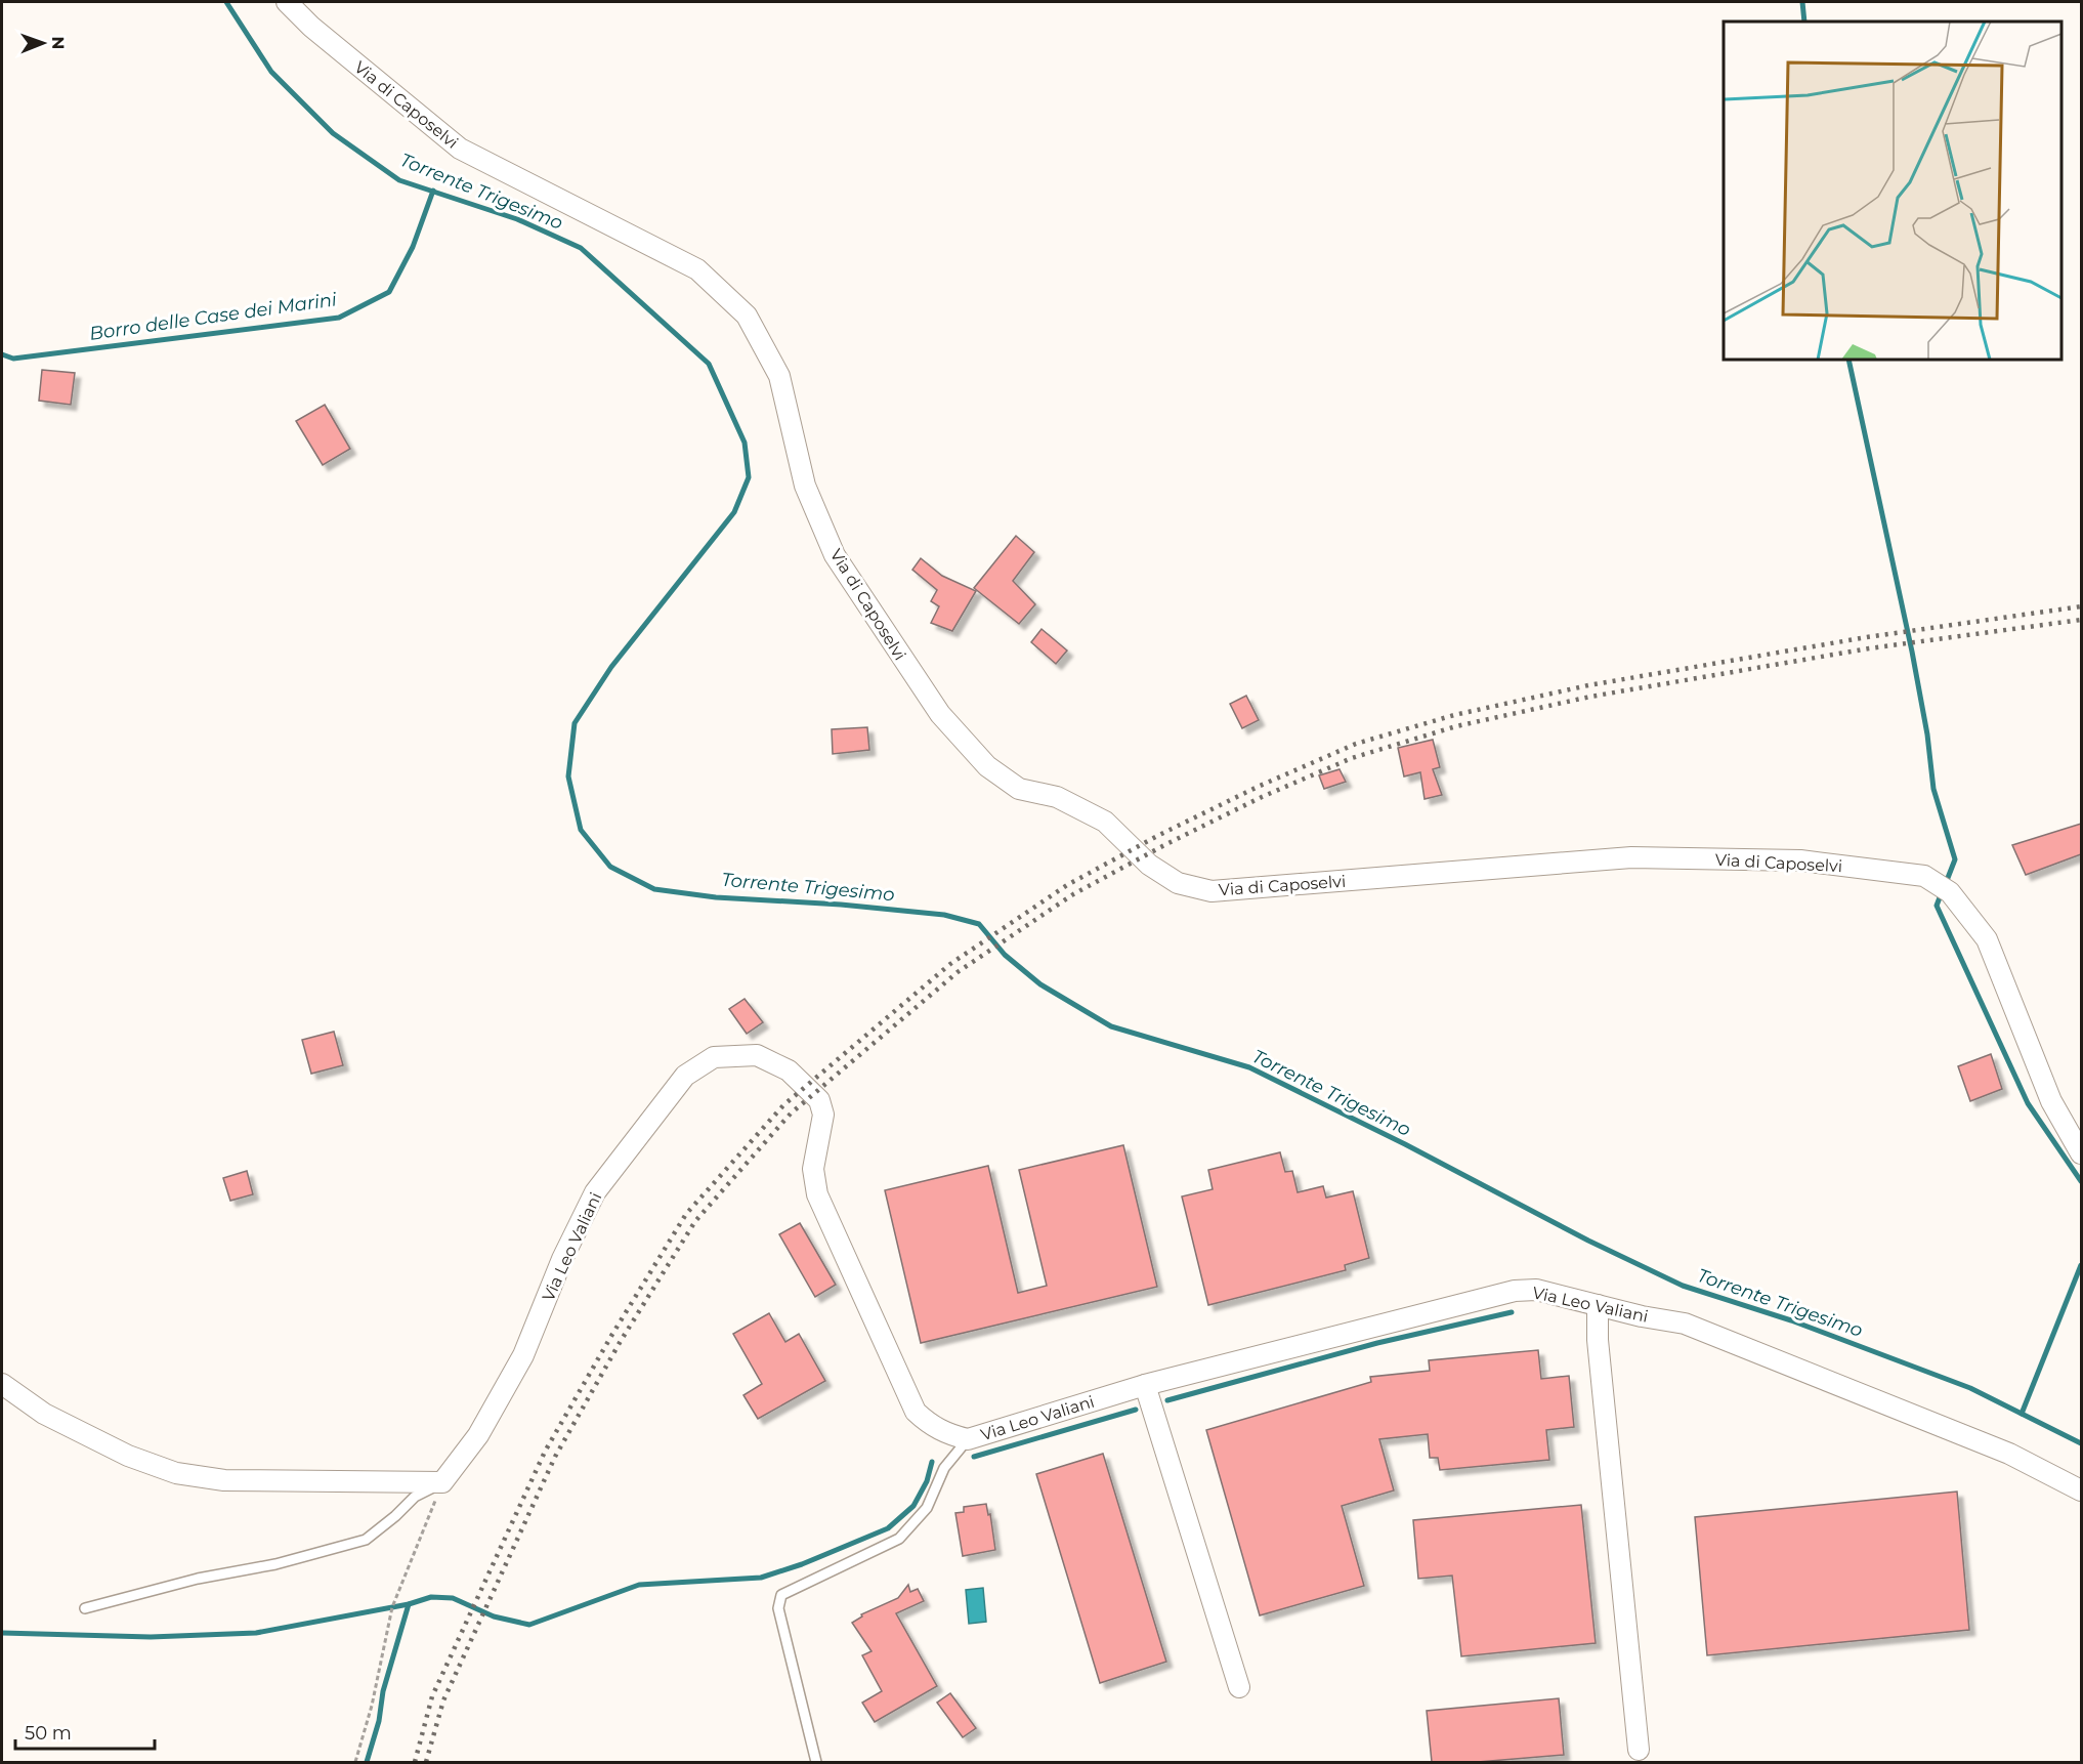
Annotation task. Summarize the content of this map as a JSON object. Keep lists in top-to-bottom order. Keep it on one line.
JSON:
{"streets":{"street":["Via di Caposelvi","Via Leo Valiani"]},"water":["Torrente Trigesimo","Borro delle Case dei Marini"],"scale_bar":"50 m","north":"right"}
